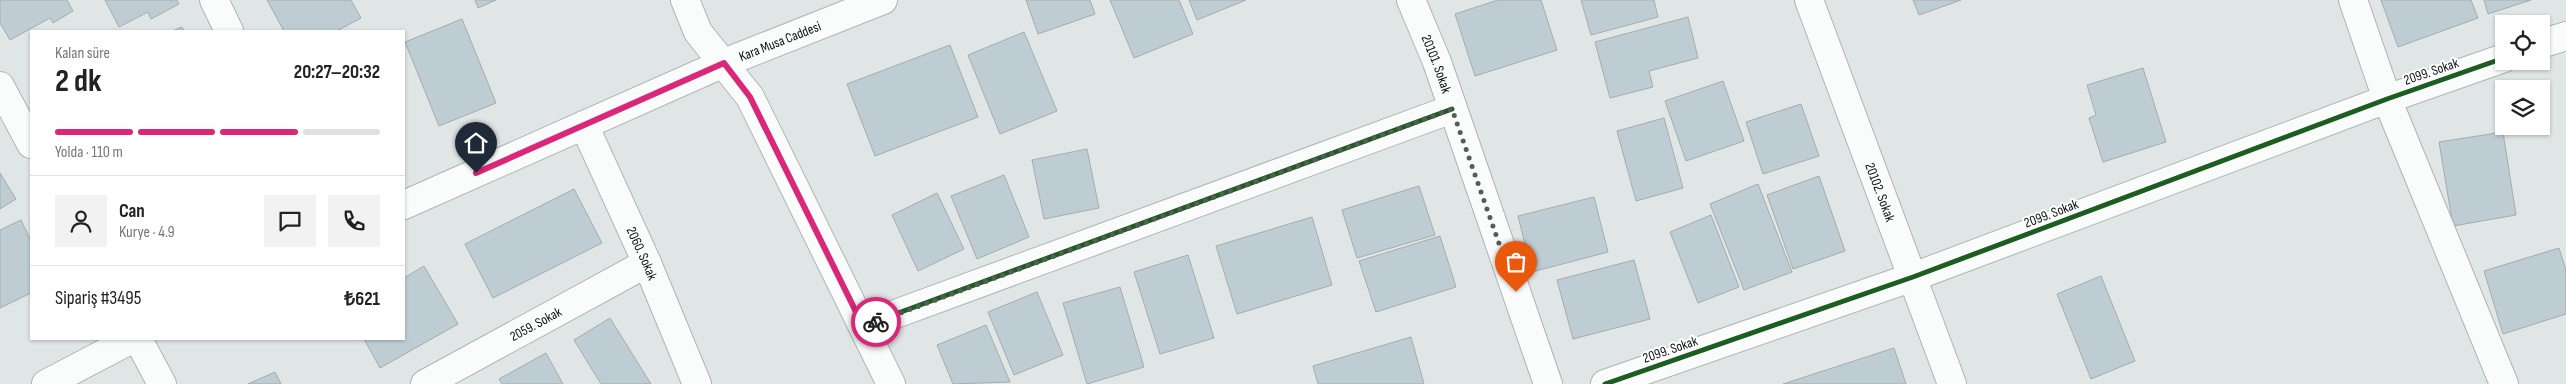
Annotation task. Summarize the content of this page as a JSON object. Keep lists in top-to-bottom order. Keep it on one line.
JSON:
{"streets":{"street":["Kara Musa Caddesi","20101. Sokak","2099. Sokak","20102. Sokak","2060. Sokak","2059. Sokak"]},"crossings":[["Kara Musa Caddesi","2060. Sokak"],["2099. Sokak","20102. Sokak"],["2060. Sokak","2059. Sokak"]],"page":{"heading":["2 dk","Kalan süre","20:27–20:32"],"panel":["Can","Kurye · 4.9","Sipariş #3495","₺621"],"bar":"Yolda · 110 m"}}
